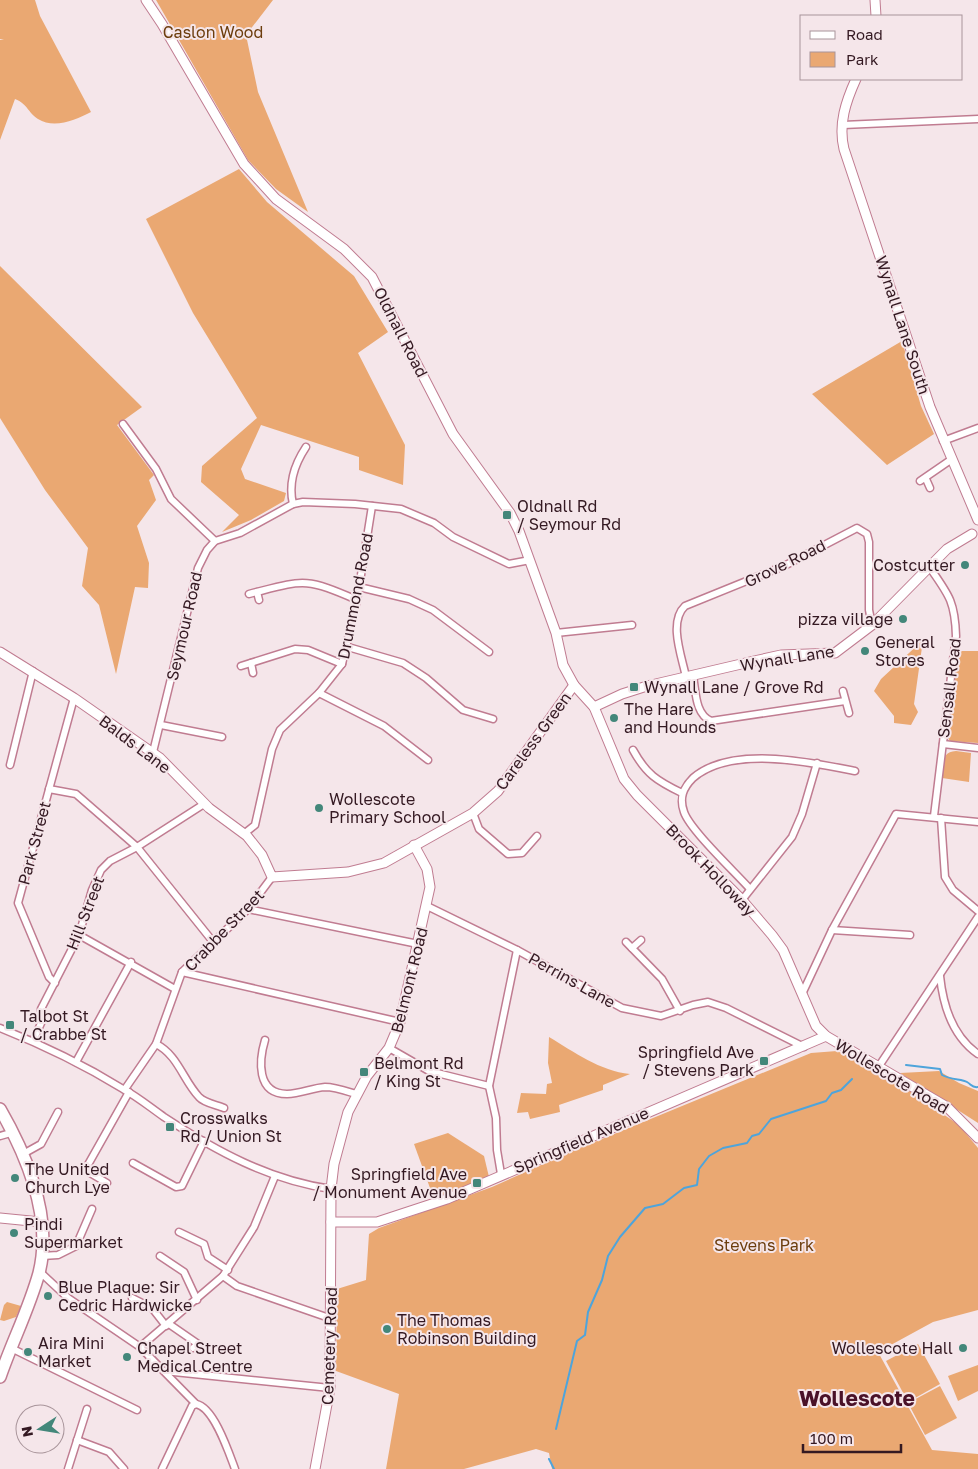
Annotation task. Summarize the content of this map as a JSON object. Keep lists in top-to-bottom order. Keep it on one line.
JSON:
{"streets":{"street":["Wynall Lane South","Oldnall Road","Grove Road","Drummond Road","Seymour Road","Wynall Lane","Sensall Road","Careless Green","Balds Lane","Park Street","Brook Holloway","Hill Street","Crabbe Street","Belmont Road","Perrins Lane","Wollescote Road","Springfield Avenue","Cemetery Road"]},"crossings":[["Oldnall Road","Wynall Lane"],["Oldnall Road","Careless Green"],["Oldnall Road","Brook Holloway"],["Grove Road","Wynall Lane"],["Drummond Road","Balds Lane"],["Seymour Road","Balds Lane"],["Wynall Lane","Sensall Road"],["Wynall Lane","Brook Holloway"],["Careless Green","Balds Lane"],["Careless Green","Crabbe Street"],["Careless Green","Belmont Road"],["Balds Lane","Park Street"],["Balds Lane","Hill Street"],["Balds Lane","Crabbe Street"],["Park Street","Hill Street"],["Brook Holloway","Wollescote Road"],["Brook Holloway","Springfield Avenue"],["Belmont Road","Perrins Lane"],["Belmont Road","Springfield Avenue"],["Belmont Road","Cemetery Road"],["Perrins Lane","Springfield Avenue"],["Wollescote Road","Springfield Avenue"],["Springfield Avenue","Cemetery Road"]],"districts":["Wollescote"],"parks":["Caslon Wood","Stevens Park"],"places":{"transit":["Oldnall Rd / Seymour Rd","Wynall Lane / Grove Rd","Talbot St / Crabbe St","Springfield Ave / Stevens Park","Belmont Rd / King St","Crosswalks Rd / Union St","Springfield Ave / Monument Avenue"],"other":["Costcutter","pizza village","General Stores","The Hare and Hounds","Wollescote Primary School","The United Church Lye","Pindi Supermarket","Blue Plaque: Sir Cedric Hardwicke","The Thomas Robinson Building","Wollescote Hall","Aira Mini Market","Chapel Street Medical Centre"]},"legend":["Road","Park"],"scale_bar":"100 m","north":"left"}
